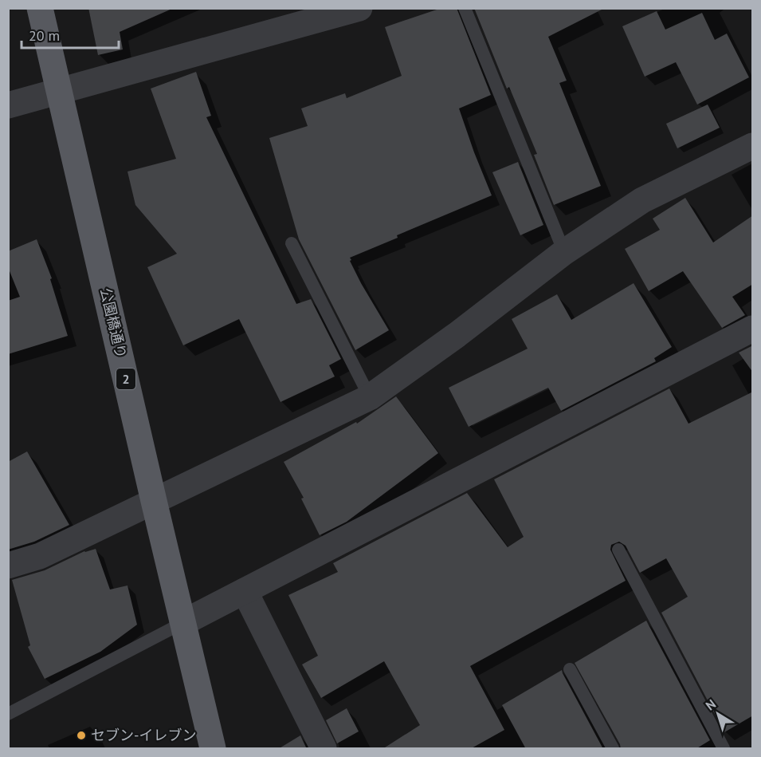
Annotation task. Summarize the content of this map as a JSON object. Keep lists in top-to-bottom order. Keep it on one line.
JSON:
{"streets":{"main road":["公園橋通り","2"]},"places":["セブン-イレブン"],"scale_bar":"20 m","north":"top left"}
